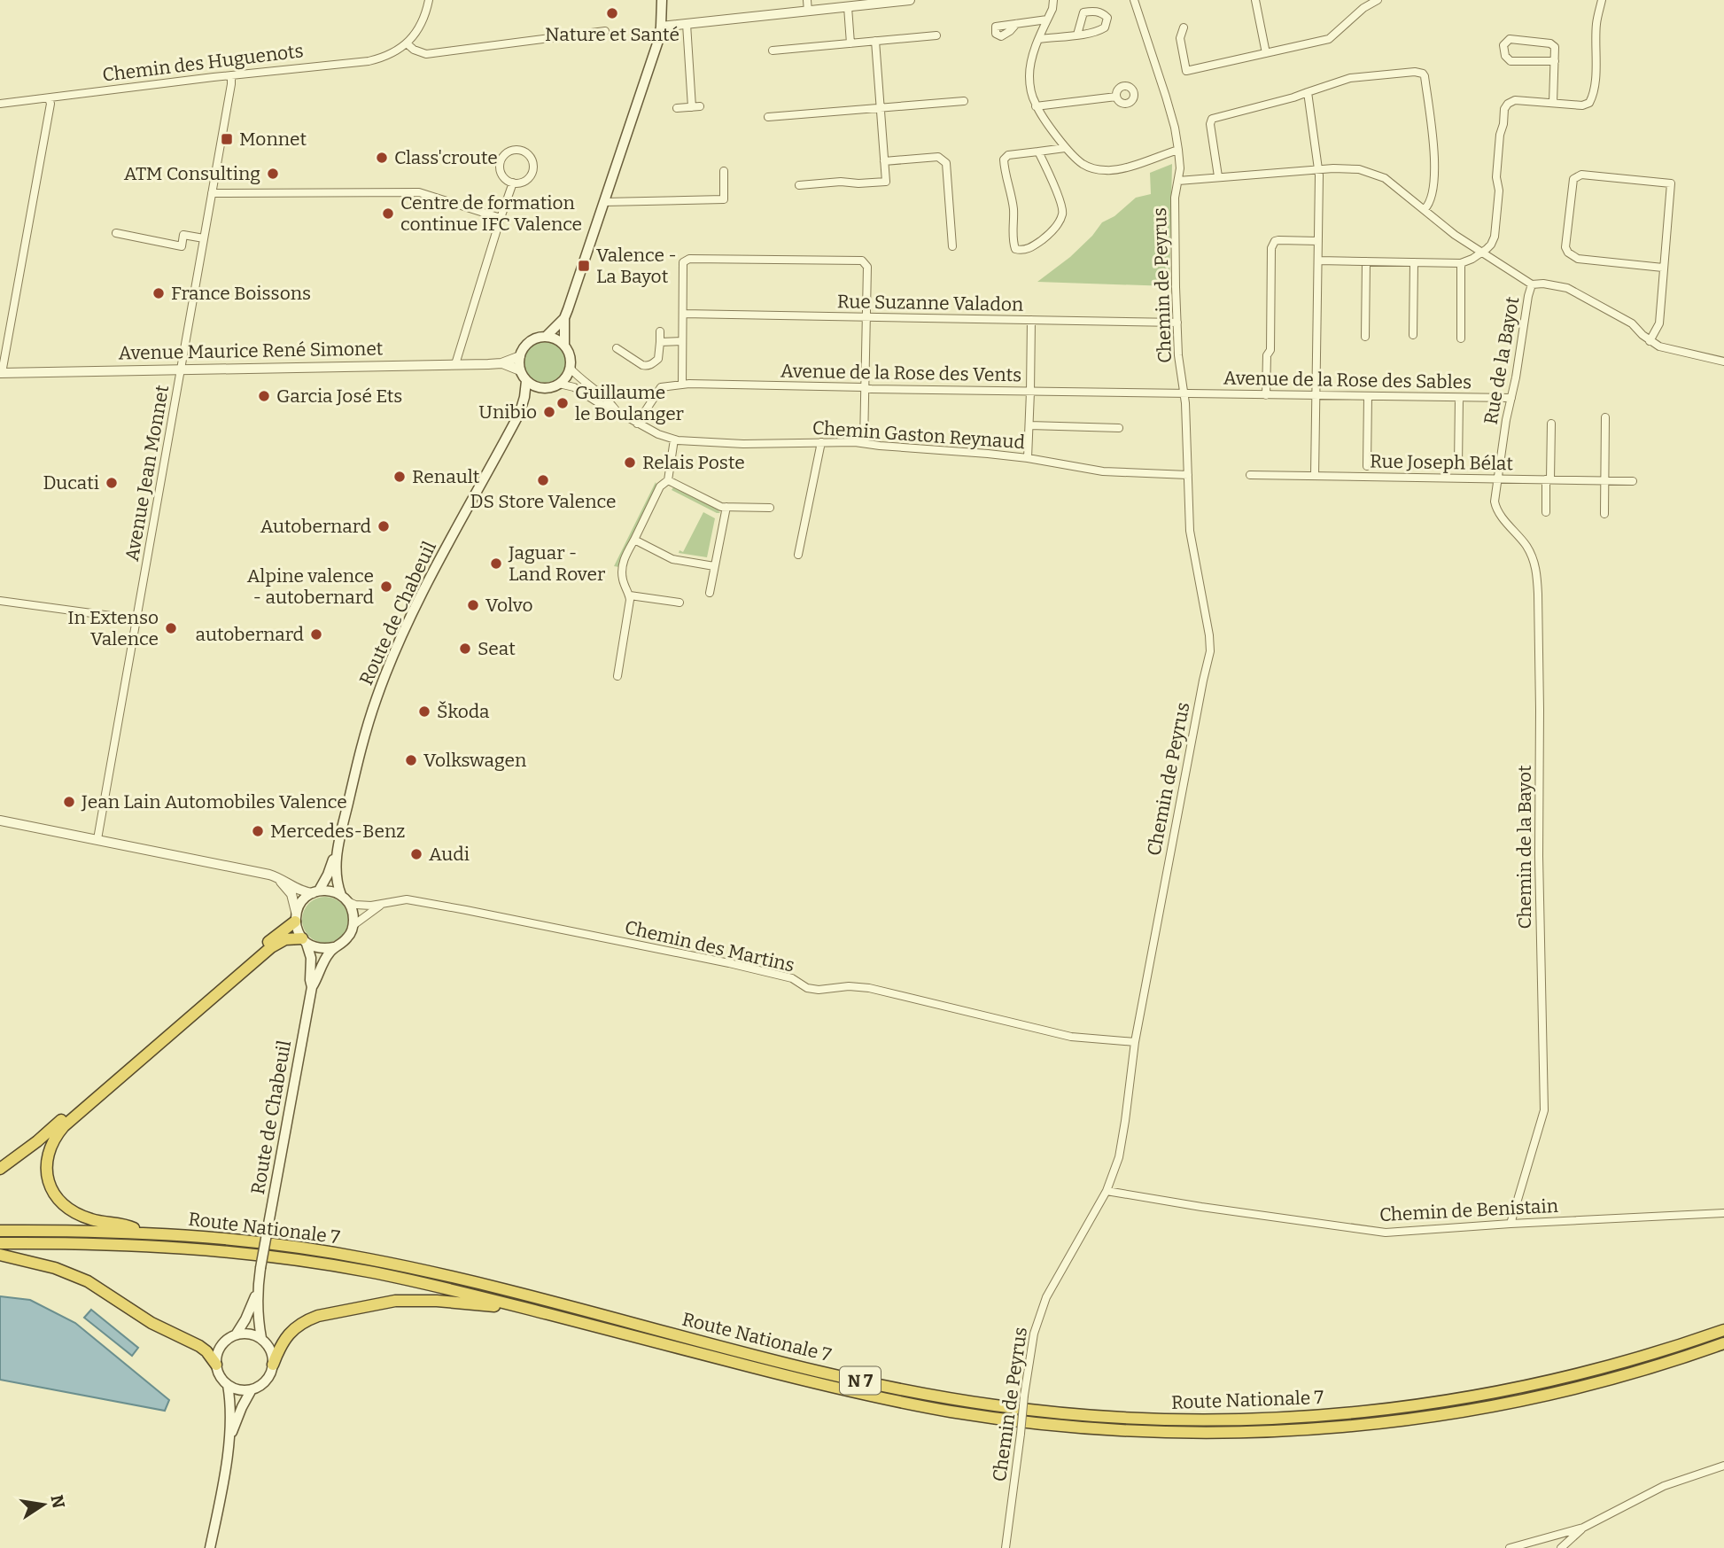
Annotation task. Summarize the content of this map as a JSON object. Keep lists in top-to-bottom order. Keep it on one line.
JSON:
{"streets":{"highway":["Route Nationale 7","N 7"],"main road":["Route de Chabeuil"],"street":["Chemin des Huguenots","Chemin de Peyrus","Rue Suzanne Valadon","Avenue Maurice René Simonet","Rue de la Bayot","Avenue de la Rose des Vents","Avenue de la Rose des Sables","Chemin Gaston Reynaud","Rue Joseph Bélat","Avenue Jean Monnet","Chemin de la Bayot","Chemin des Martins","Chemin de Benistain"]},"crossings":[["Chemin des Huguenots","Avenue Jean Monnet"],["Chemin de Peyrus","Rue Suzanne Valadon"],["Chemin de Peyrus","Avenue de la Rose des Vents"],["Chemin de Peyrus","Avenue de la Rose des Sables"],["Chemin de Peyrus","Chemin Gaston Reynaud"],["Chemin de Peyrus","Chemin des Martins"],["Chemin de Peyrus","Chemin de Benistain"],["Avenue Maurice René Simonet","Chemin Gaston Reynaud"],["Avenue Maurice René Simonet","Avenue Jean Monnet"],["Avenue Maurice René Simonet","Route de Chabeuil"],["Rue de la Bayot","Avenue de la Rose des Sables"],["Rue de la Bayot","Rue Joseph Bélat"],["Rue de la Bayot","Chemin de la Bayot"],["Avenue de la Rose des Vents","Avenue de la Rose des Sables"],["Avenue de la Rose des Vents","Chemin Gaston Reynaud"],["Chemin Gaston Reynaud","Route de Chabeuil"],["Rue Joseph Bélat","Chemin de la Bayot"],["Chemin de la Bayot","Chemin de Benistain"]],"places":{"other":["Nature et Santé","Class'croute","ATM Consulting","Centre de formation continue IFC Valence","France Boissons","Garcia José Ets","Guillaume le Boulanger","Unibio","Relais Poste","Renault","DS Store Valence","Ducati","Autobernard","Jaguar - Land Rover","Alpine valence - autobernard","Volvo","In Extenso Valence","autobernard","Seat","Škoda","Volkswagen","Jean Lain Automobiles Valence","Mercedes-Benz","Audi"],"transit":["Monnet","Valence - La Bayot"]},"north":"right"}
